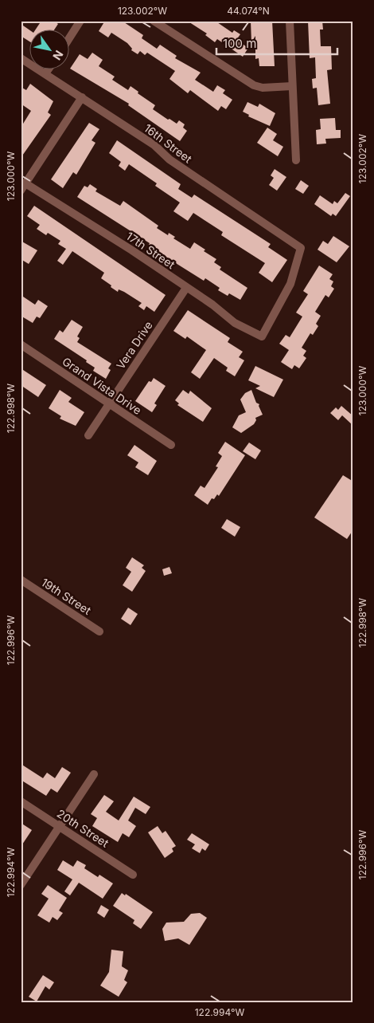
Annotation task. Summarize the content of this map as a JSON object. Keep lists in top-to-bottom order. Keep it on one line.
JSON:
{"streets":{"street":["16th Street","17th Street","Vera Drive","Grand Vista Drive","19th Street","20th Street"]},"crossings":[["16th Street","17th Street"],["17th Street","Vera Drive"],["Vera Drive","Grand Vista Drive"]],"scale_bar":"100 m","north":"bottom right","coordinates":["123.002°W","44.074°N","123.000°W","122.998°W","122.996°W","122.994°W"]}
